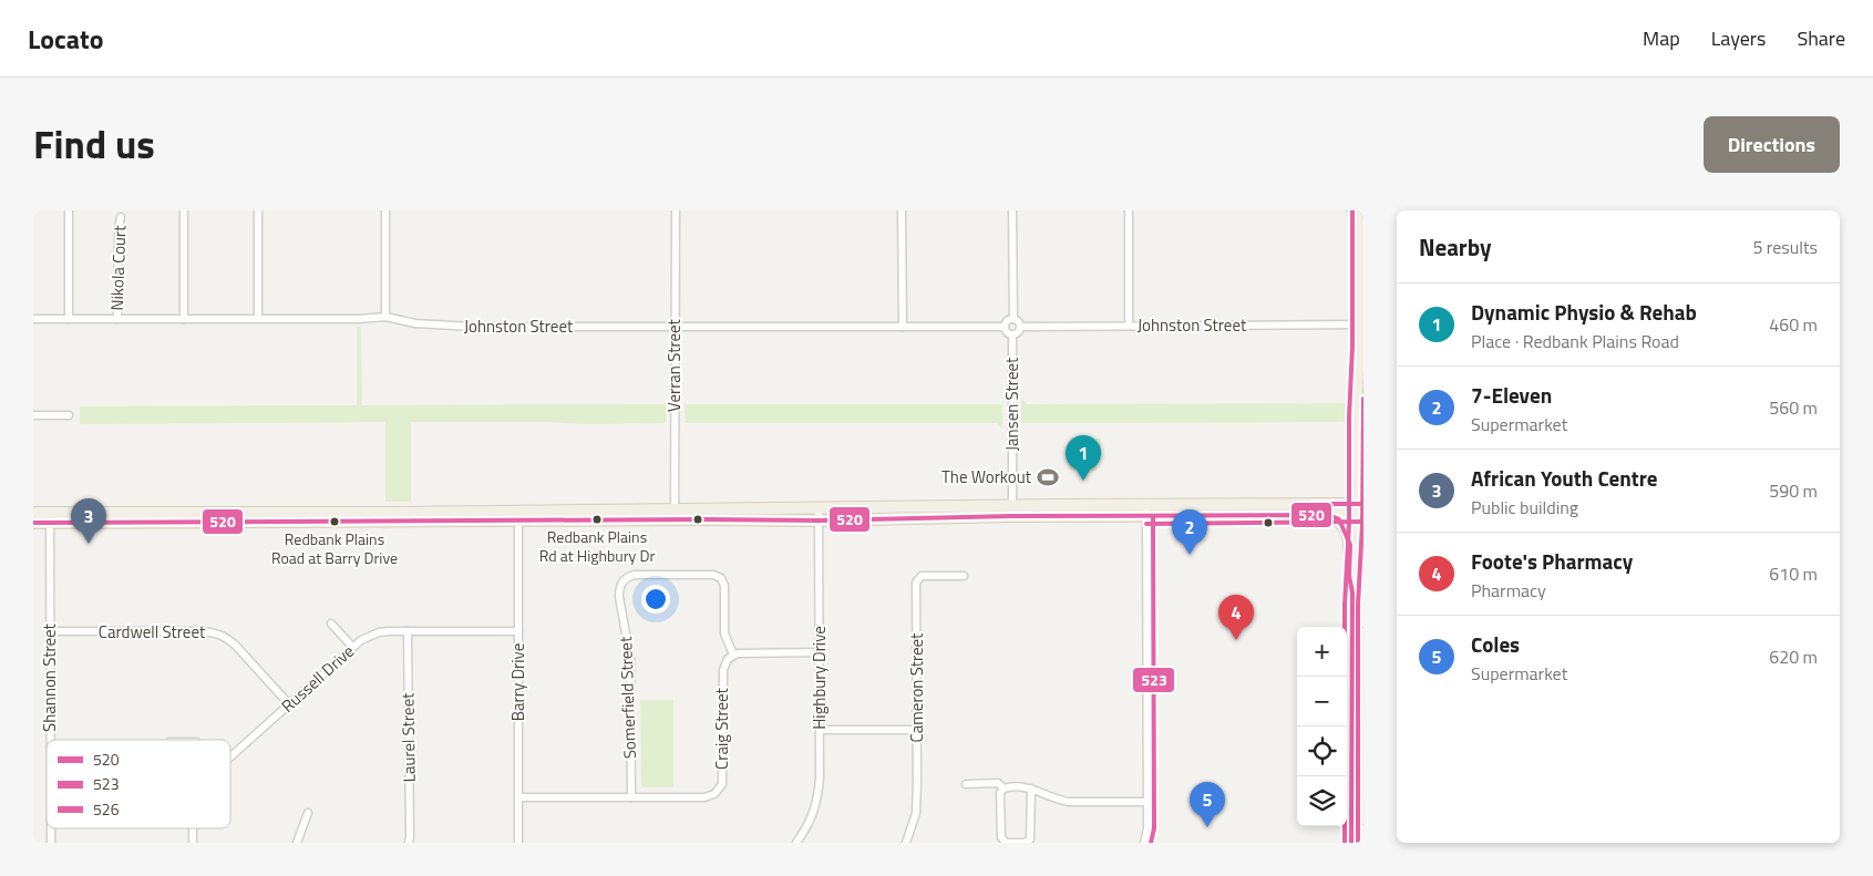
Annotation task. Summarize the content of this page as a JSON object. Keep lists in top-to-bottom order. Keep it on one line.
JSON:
{"streets":{"street":["Nikola Court","Johnston Street","Verran Street","Jansen Street","Cardwell Street","Shannon Street","Highbury Drive","Russell Drive","Barry Drive","Cameron Street","Somerfield Street","Craig Street","Laurel Street"]},"crossings":[["Nikola Court","Johnston Street"],["Johnston Street","Verran Street"],["Johnston Street","Jansen Street"],["Cardwell Street","Shannon Street"],["Cardwell Street","Russell Drive"],["Russell Drive","Barry Drive"],["Russell Drive","Laurel Street"],["Barry Drive","Craig Street"],["Somerfield Street","Craig Street"]],"places":{"sports":["The Workout"],"other":["Redbank Plains Rd at Highbury Dr","Redbank Plains Road at Barry Drive"]},"lines":["transit line 526","transit line 523","transit line 520"],"legend":["520","523","526"],"page":{"header":"Locato","nav":["Map","Layers","Share"],"title":"Find us","buttons":"Directions","heading":["Nearby","5 results"],"list":[{"mark":"1","name":"Dynamic Physio & Rehab","note":"Place · Redbank Plains Road","value":"460 m"},{"mark":"2","name":"7-Eleven","note":"Supermarket","value":"560 m"},{"mark":"3","name":"African Youth Centre","note":"Public building","value":"590 m"},{"mark":"4","name":"Foote's Pharmacy","note":"Pharmacy","value":"610 m"},{"mark":"5","name":"Coles","note":"Supermarket","value":"620 m"}],"pins":["1","3","2","4","5"],"map_buttons":["+","−"]}}
